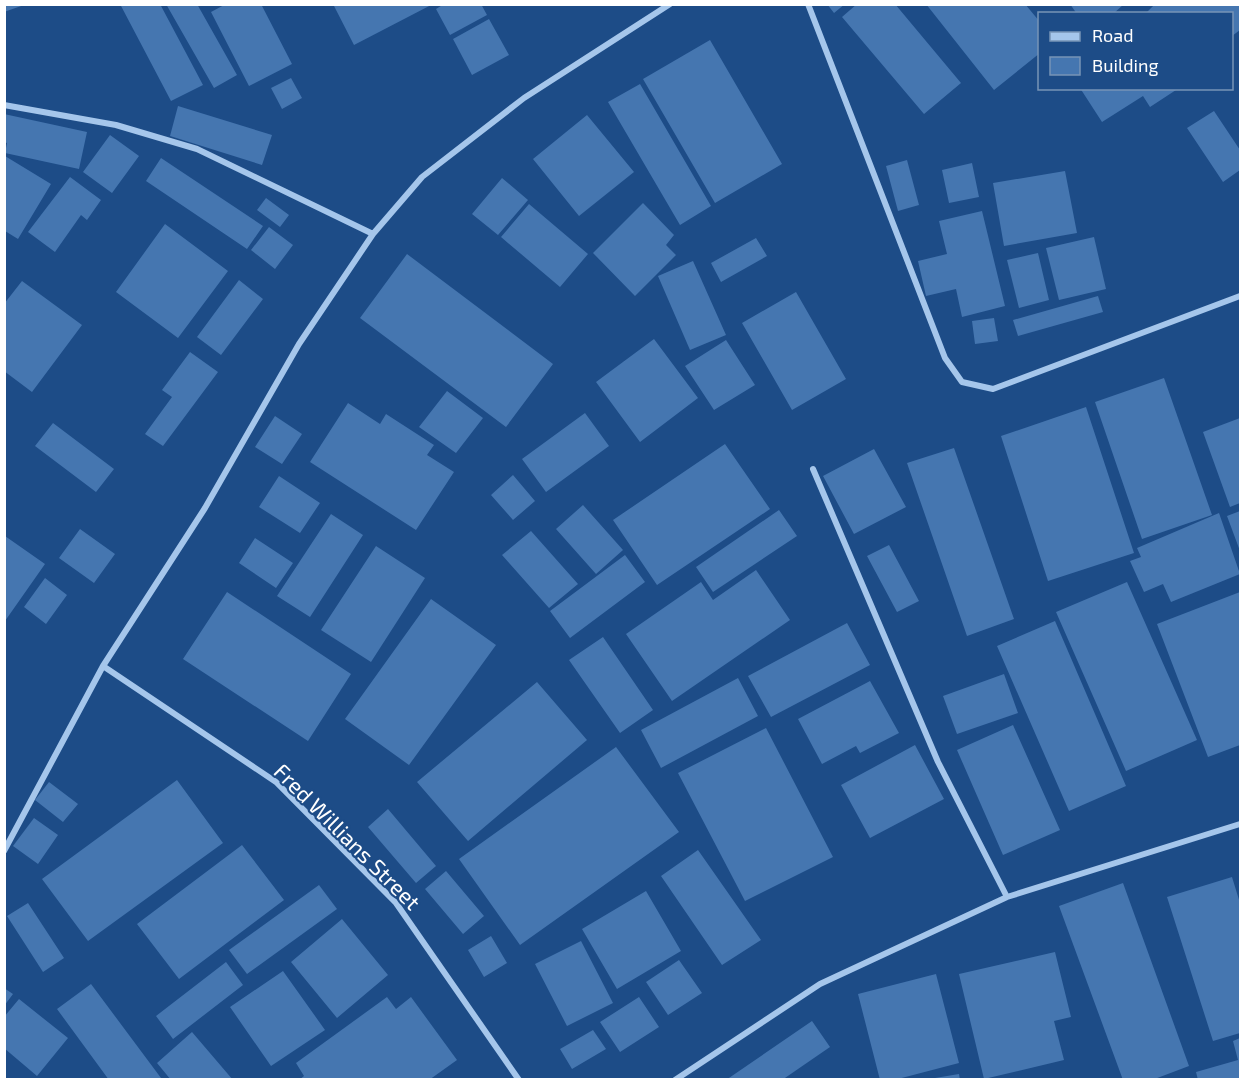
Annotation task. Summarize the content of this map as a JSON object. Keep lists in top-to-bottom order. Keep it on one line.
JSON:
{"streets":{"street":["Fred Willians Street"]},"legend":["Road","Building"]}
